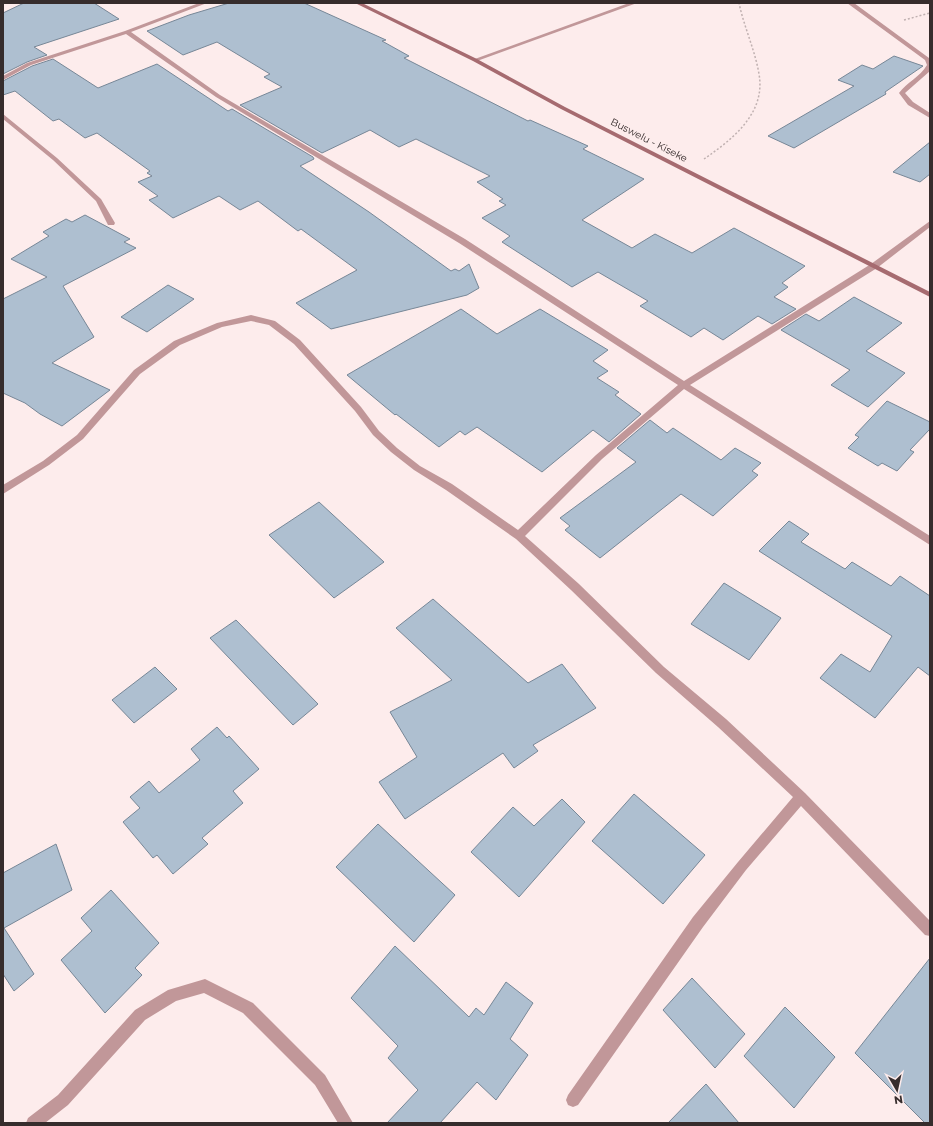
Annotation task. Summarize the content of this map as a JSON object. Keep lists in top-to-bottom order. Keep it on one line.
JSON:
{"streets":{"main road":["Buswelu - Kiseke"]},"north":"bottom"}
